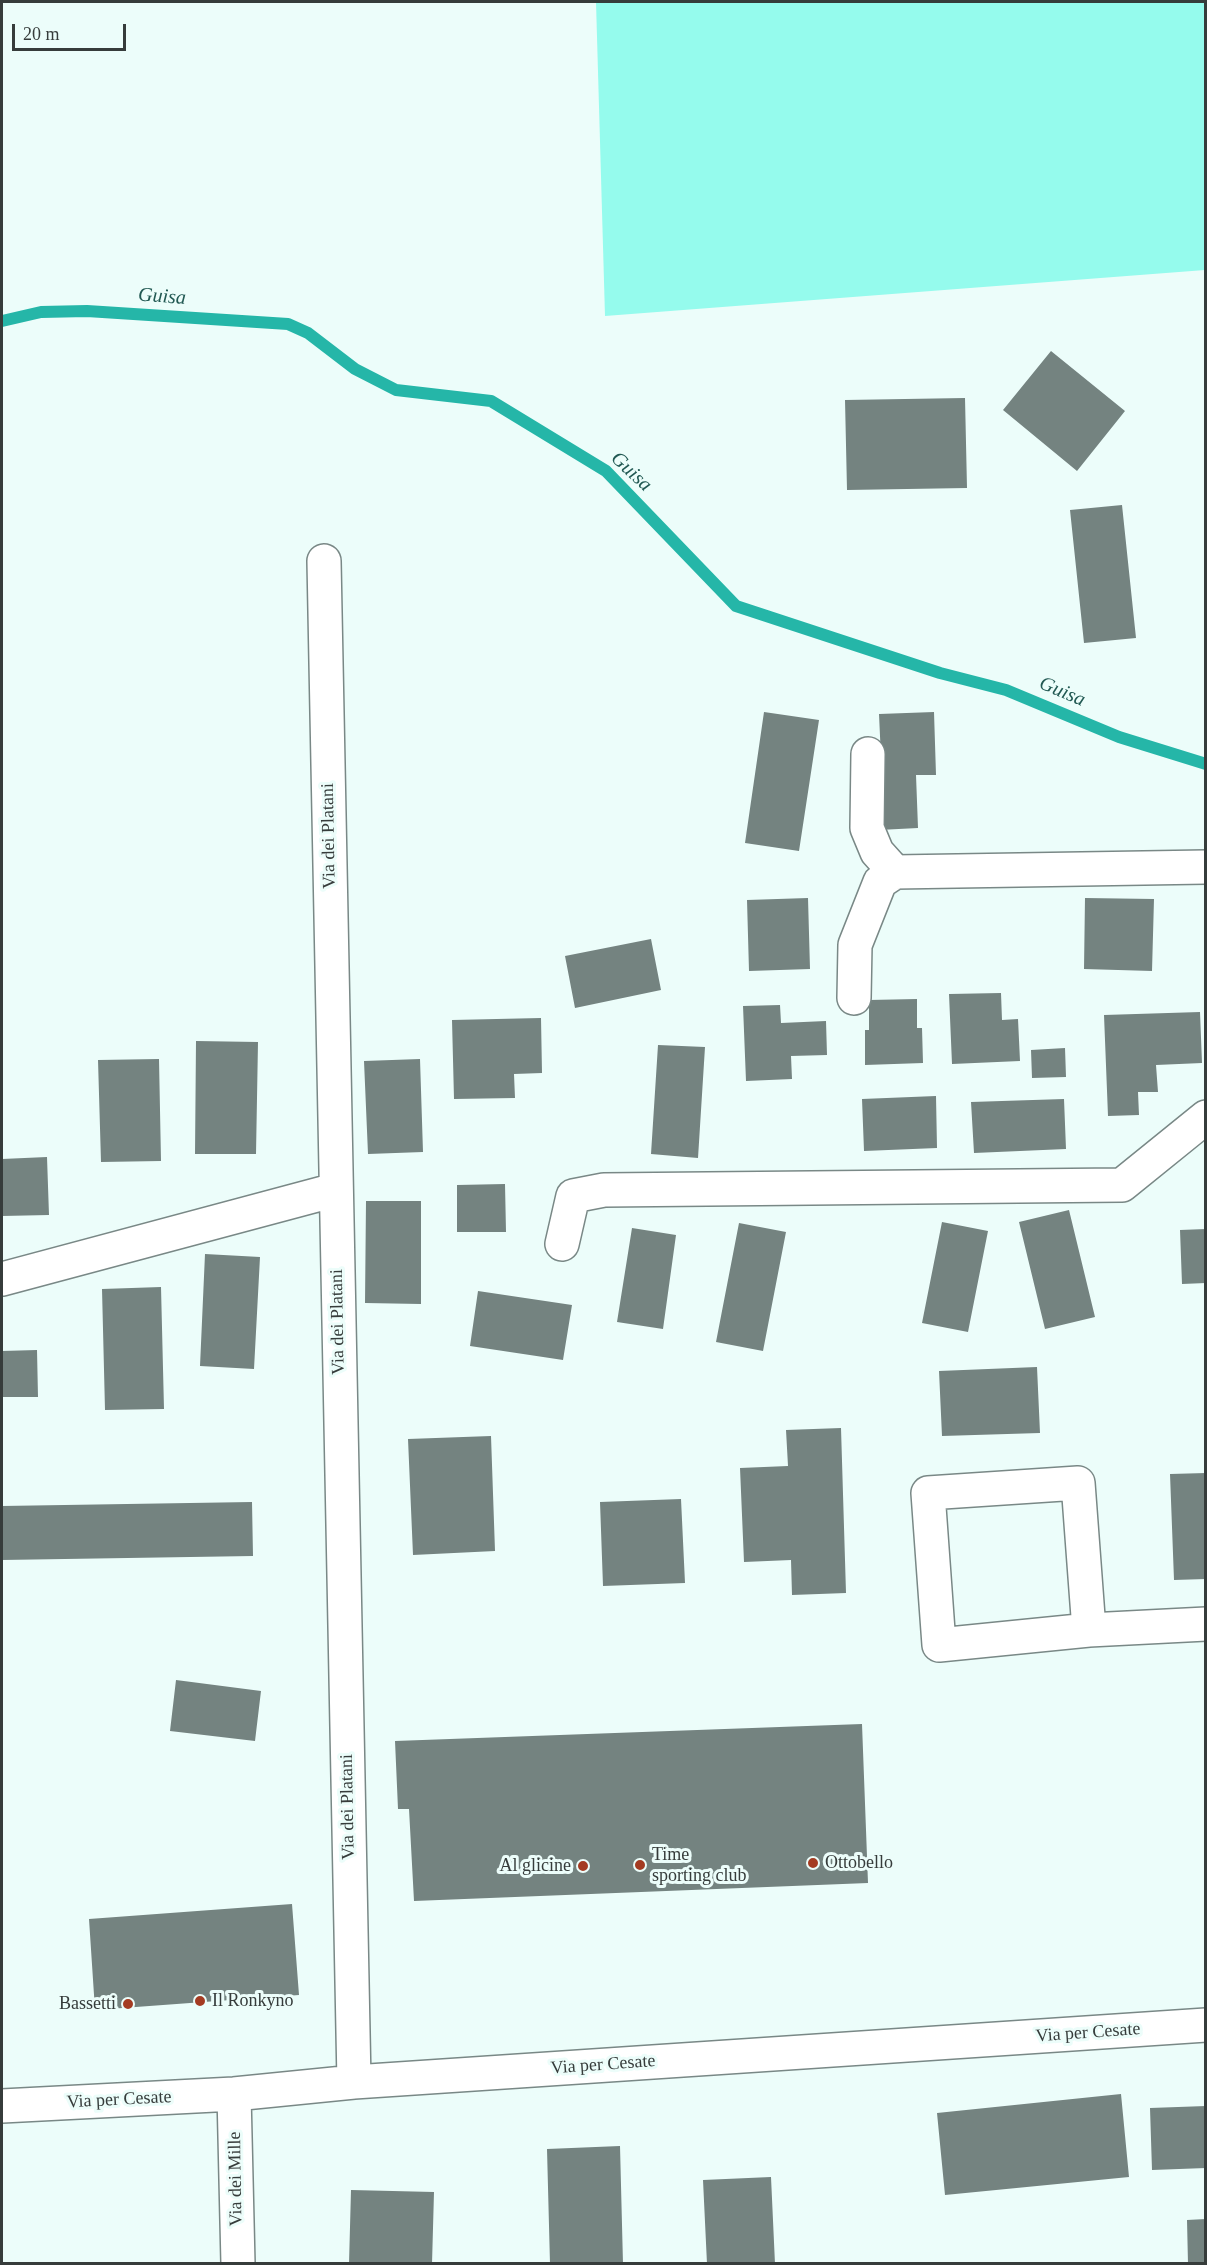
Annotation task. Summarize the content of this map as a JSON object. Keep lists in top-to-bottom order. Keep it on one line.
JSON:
{"streets":{"street":["Via dei Platani","Via per Cesate","Via dei Mille"]},"crossings":[["Via dei Platani","Via per Cesate"],["Via per Cesate","Via dei Mille"]],"water":["Guisa"],"places":["Ottobello","Time sporting club","Al glicine","Il Ronkyno","Bassetti"],"scale_bar":"20 m"}
